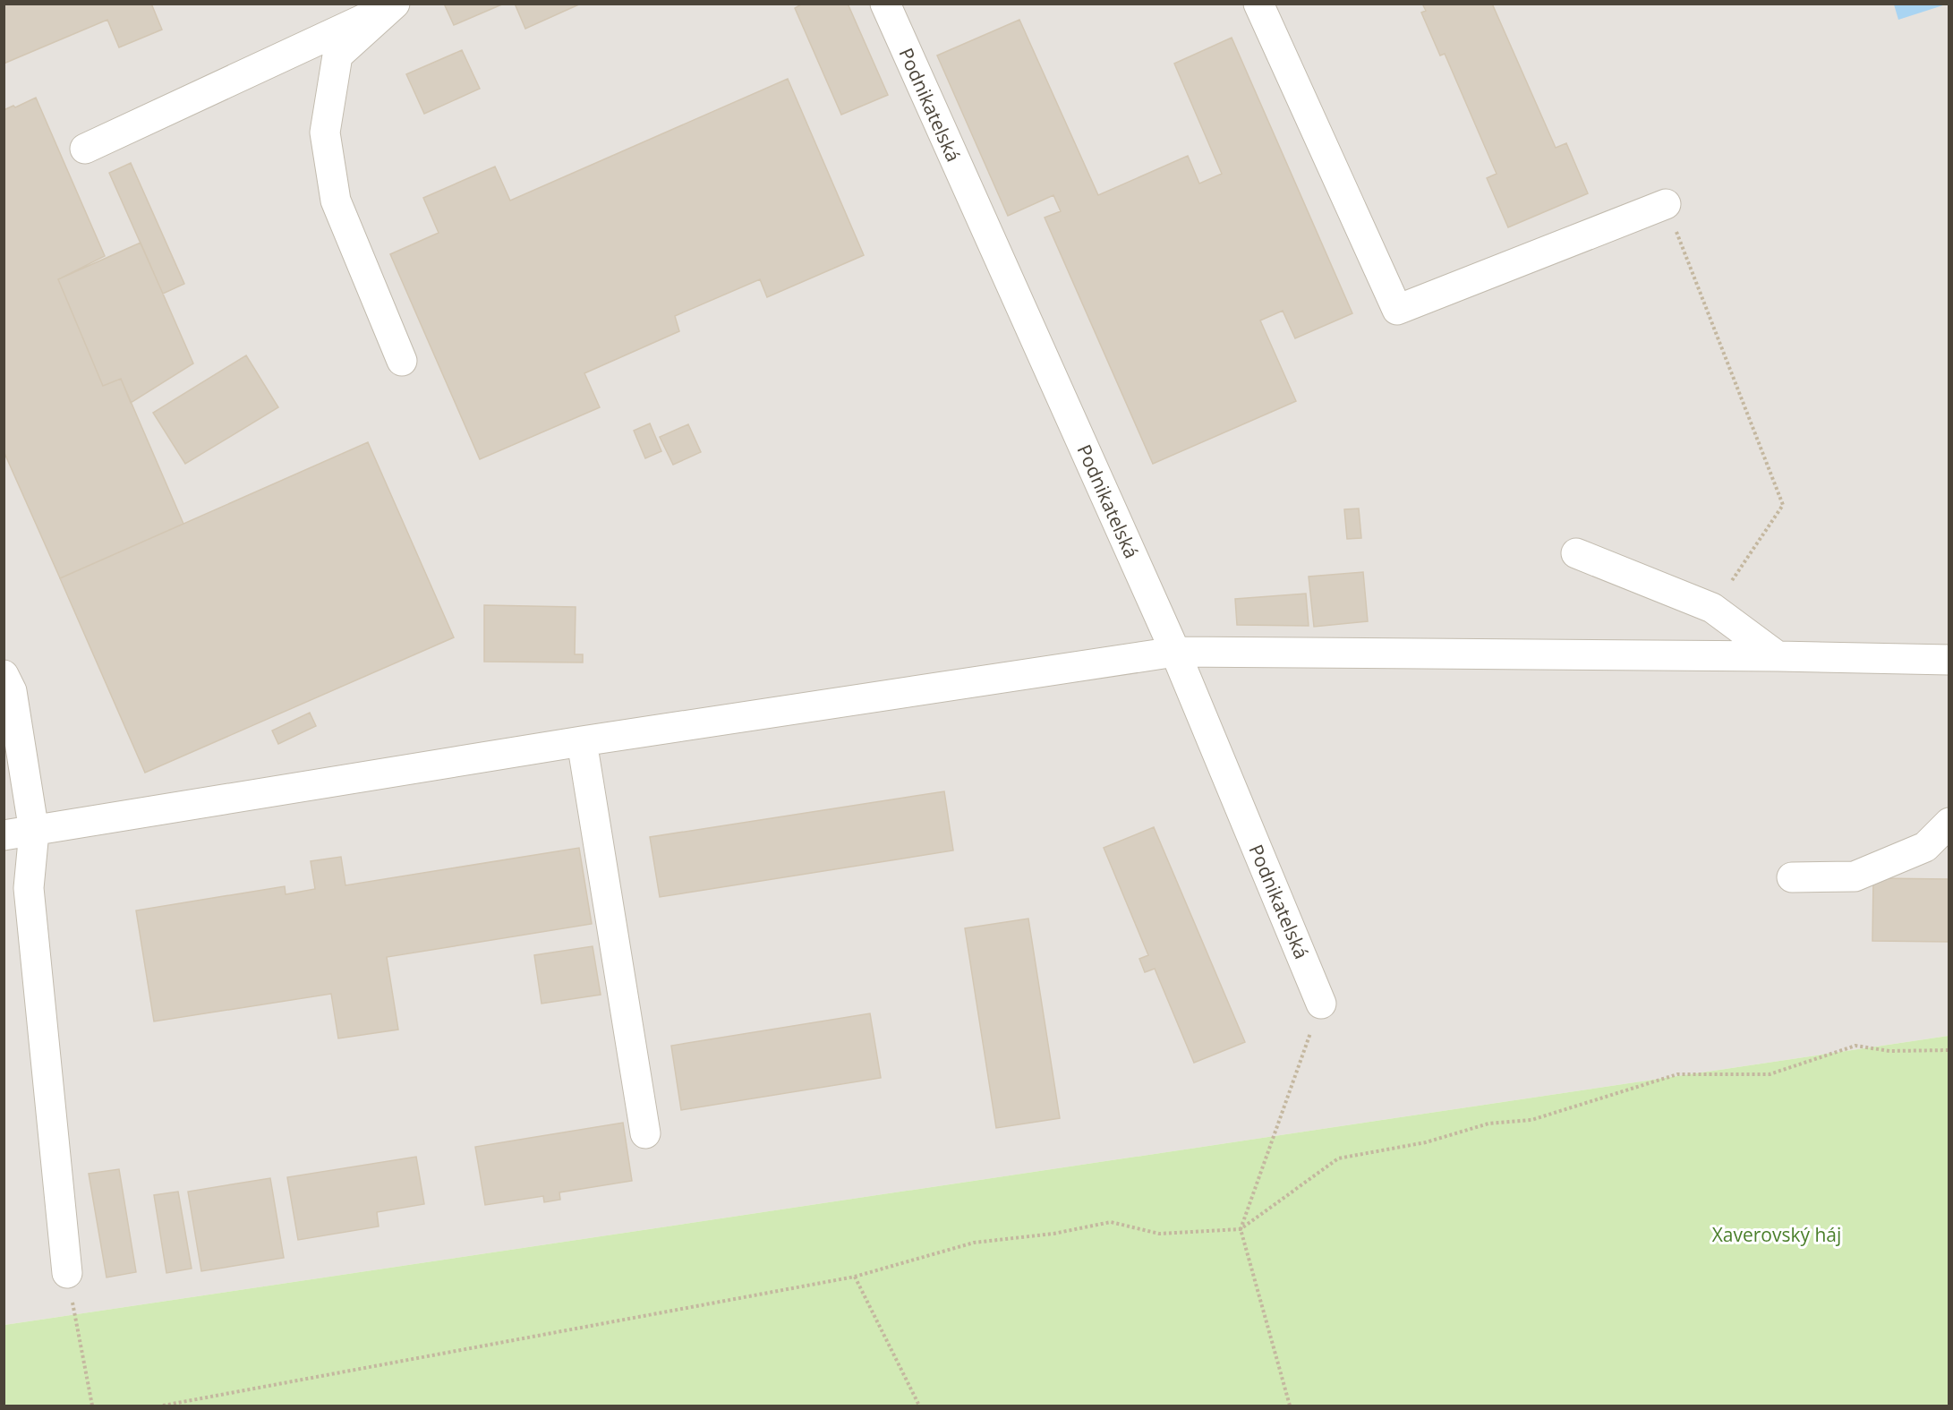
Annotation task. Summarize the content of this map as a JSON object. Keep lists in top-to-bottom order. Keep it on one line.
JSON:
{"streets":{"lane":["Podnikatelská"]},"parks":["Xaverovský háj"]}
